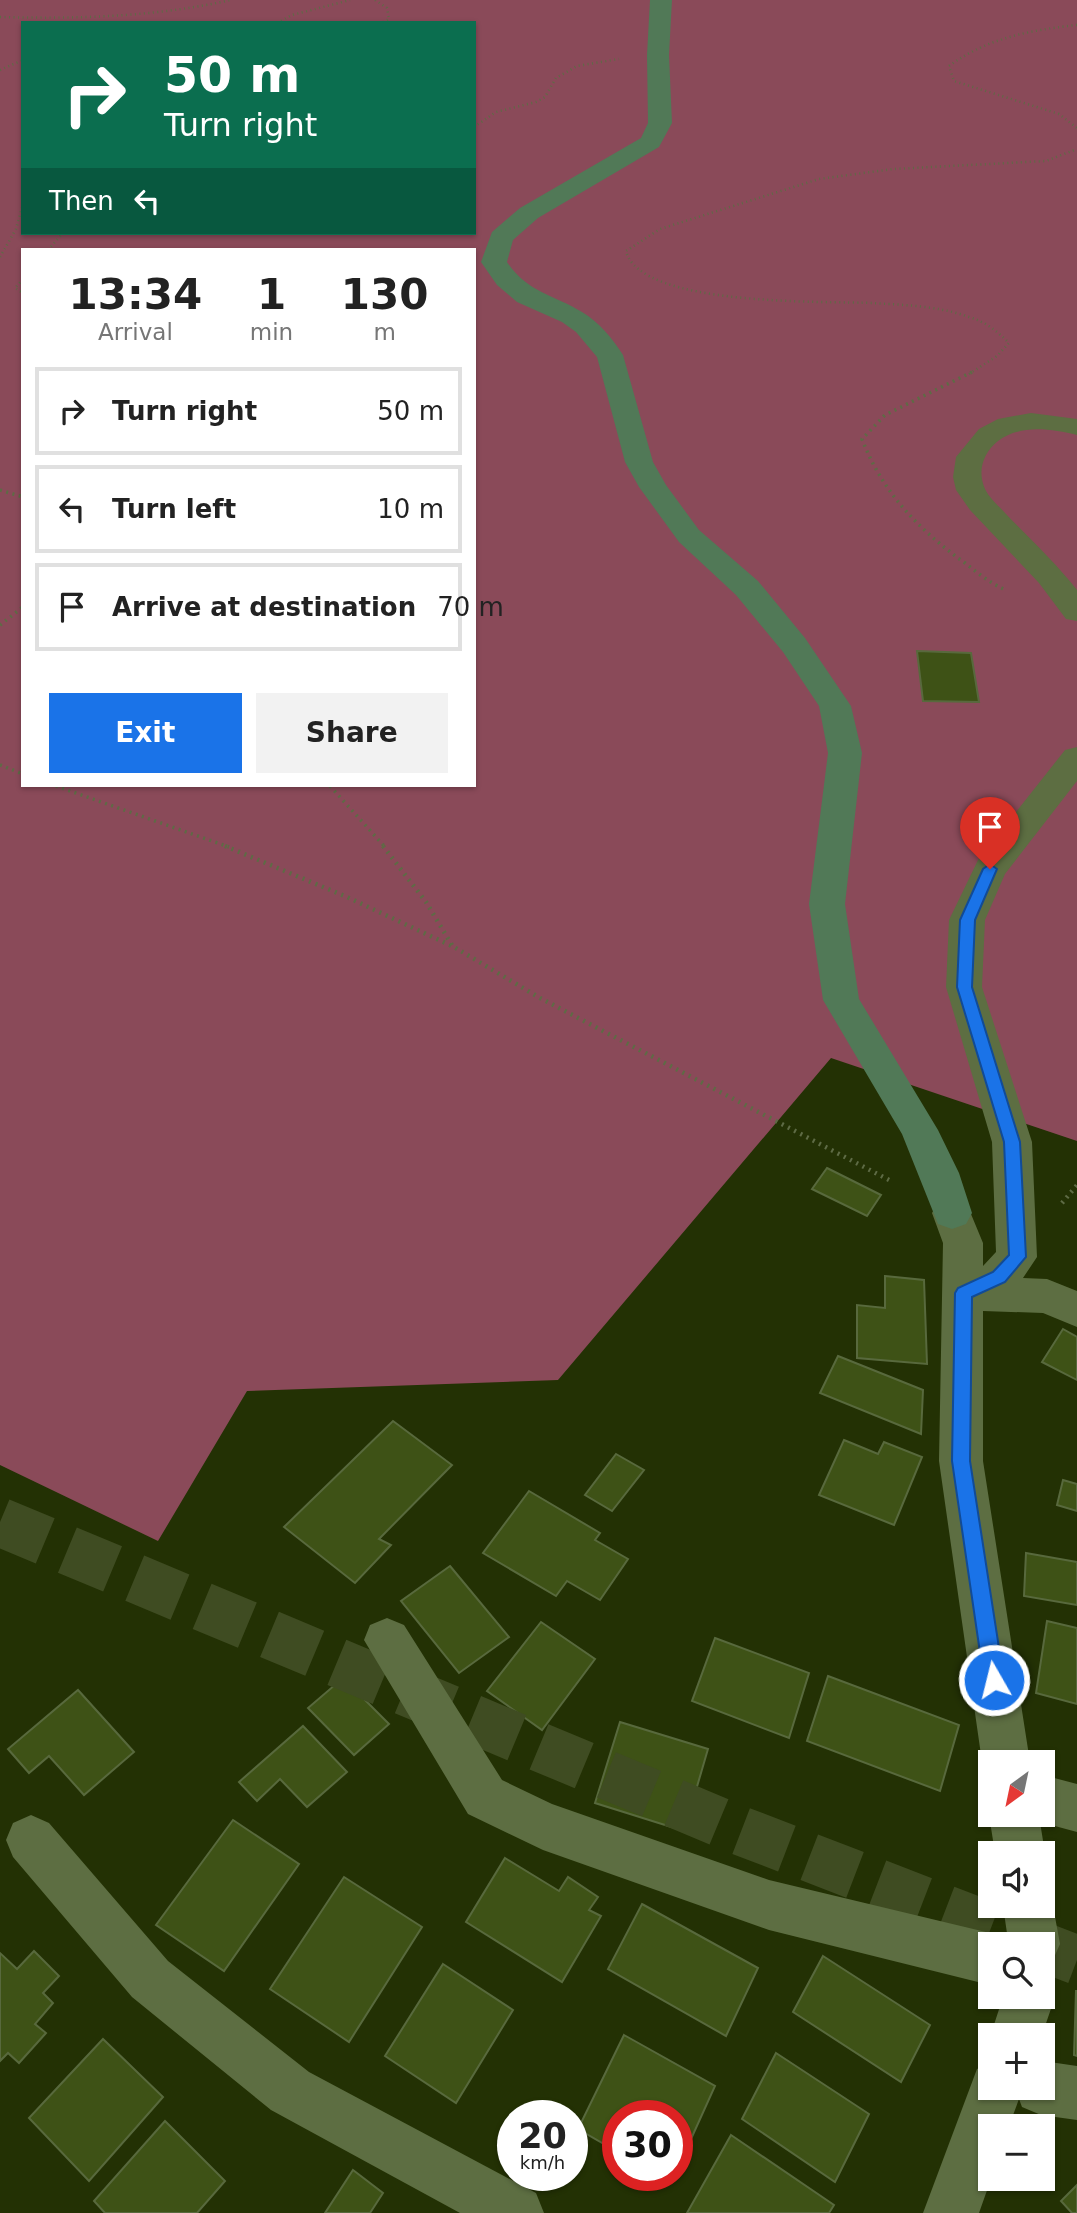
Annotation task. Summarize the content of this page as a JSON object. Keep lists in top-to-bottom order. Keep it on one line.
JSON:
{"north":"bottom left","page":{"turn":["50 m","Turn right"],"then":"Then","eta":["13:34","Arrival","1","min","130","m"],"list":[{"name":"Turn right","value":"50 m"},{"name":"Turn left","value":"10 m"},{"name":"Arrive at destination","value":"70 m"}],"buttons":["Exit","Share"],"map_buttons":["+","−"],"speed":"20 km/h","limit":"30"}}
